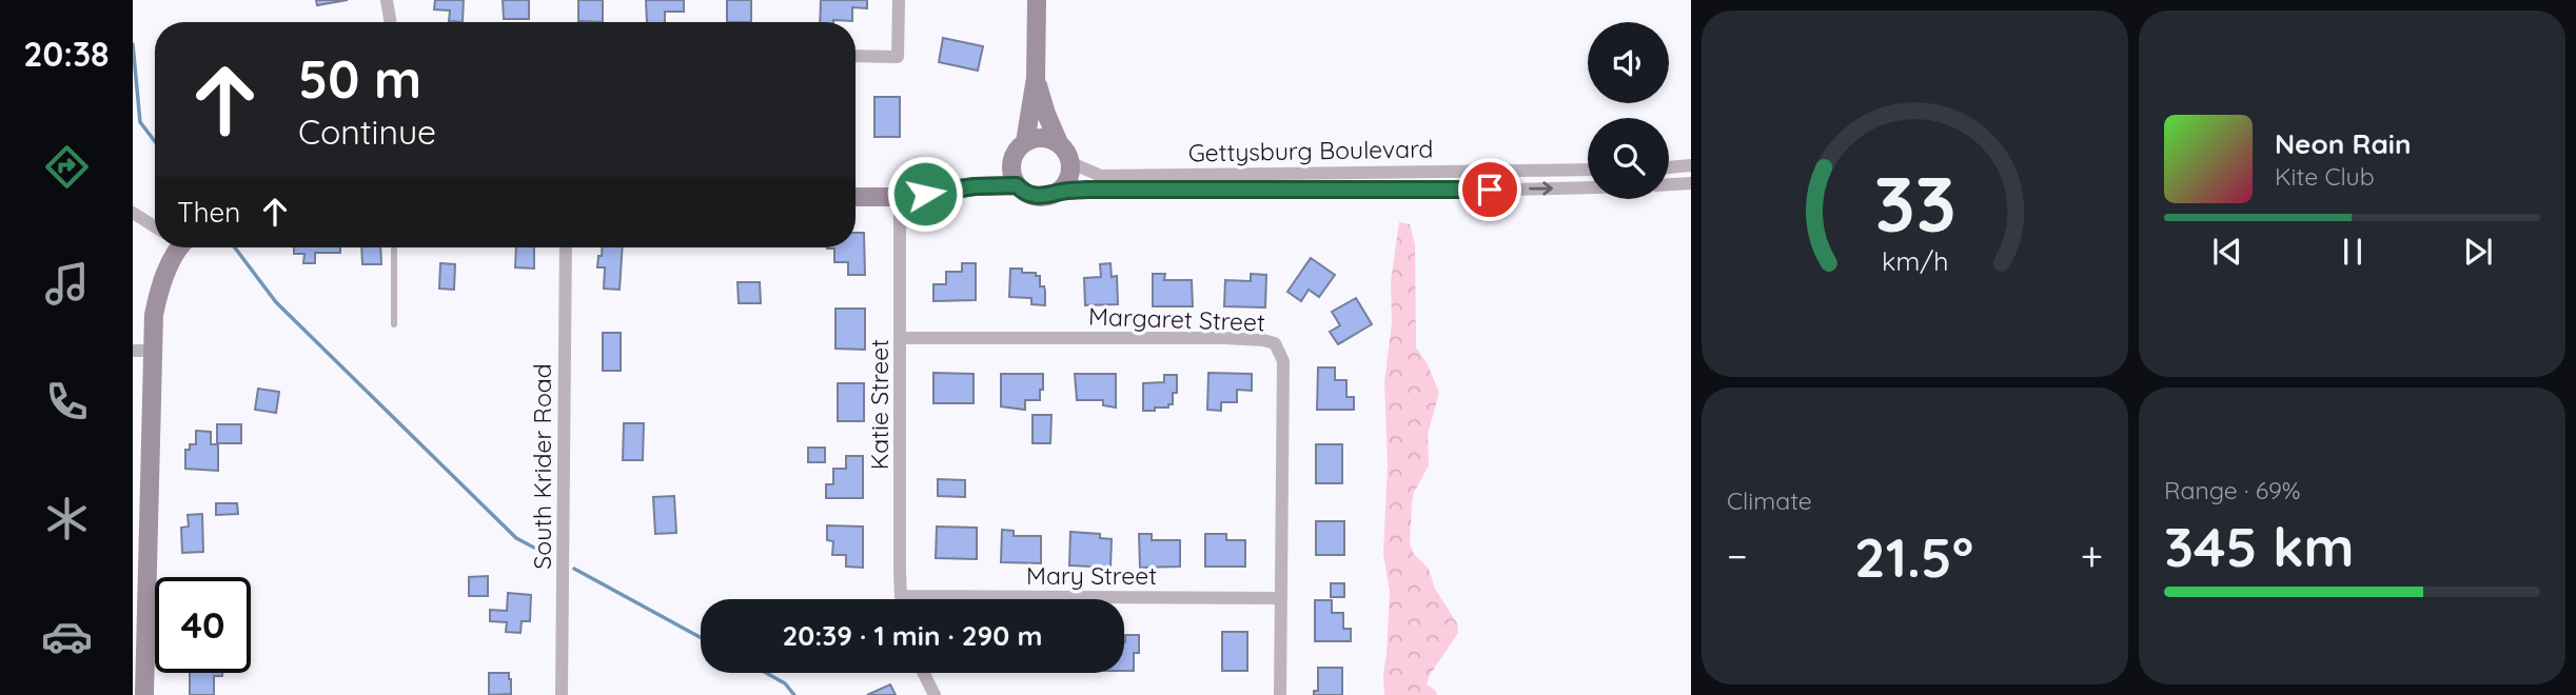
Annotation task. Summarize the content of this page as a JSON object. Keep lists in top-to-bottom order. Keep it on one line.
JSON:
{"streets":{"street":["Gettysburg Boulevard","Margaret Street","Katie Street","South Krider Road","Mary Street"]},"crossings":[["Margaret Street","Katie Street"],["Margaret Street","Mary Street"],["Katie Street","Mary Street"]],"page":{"tabs":"20:38","turn":["50 m","Continue"],"song":["Neon Rain","Kite Club"],"then":"Then","tile":["Climate",["Range · 69%","345 km"]],"heat":["−","21.5°","+"],"limit":"40","trip":"20:39 · 1 min · 290 m","gauge":["33","km/h"]}}
